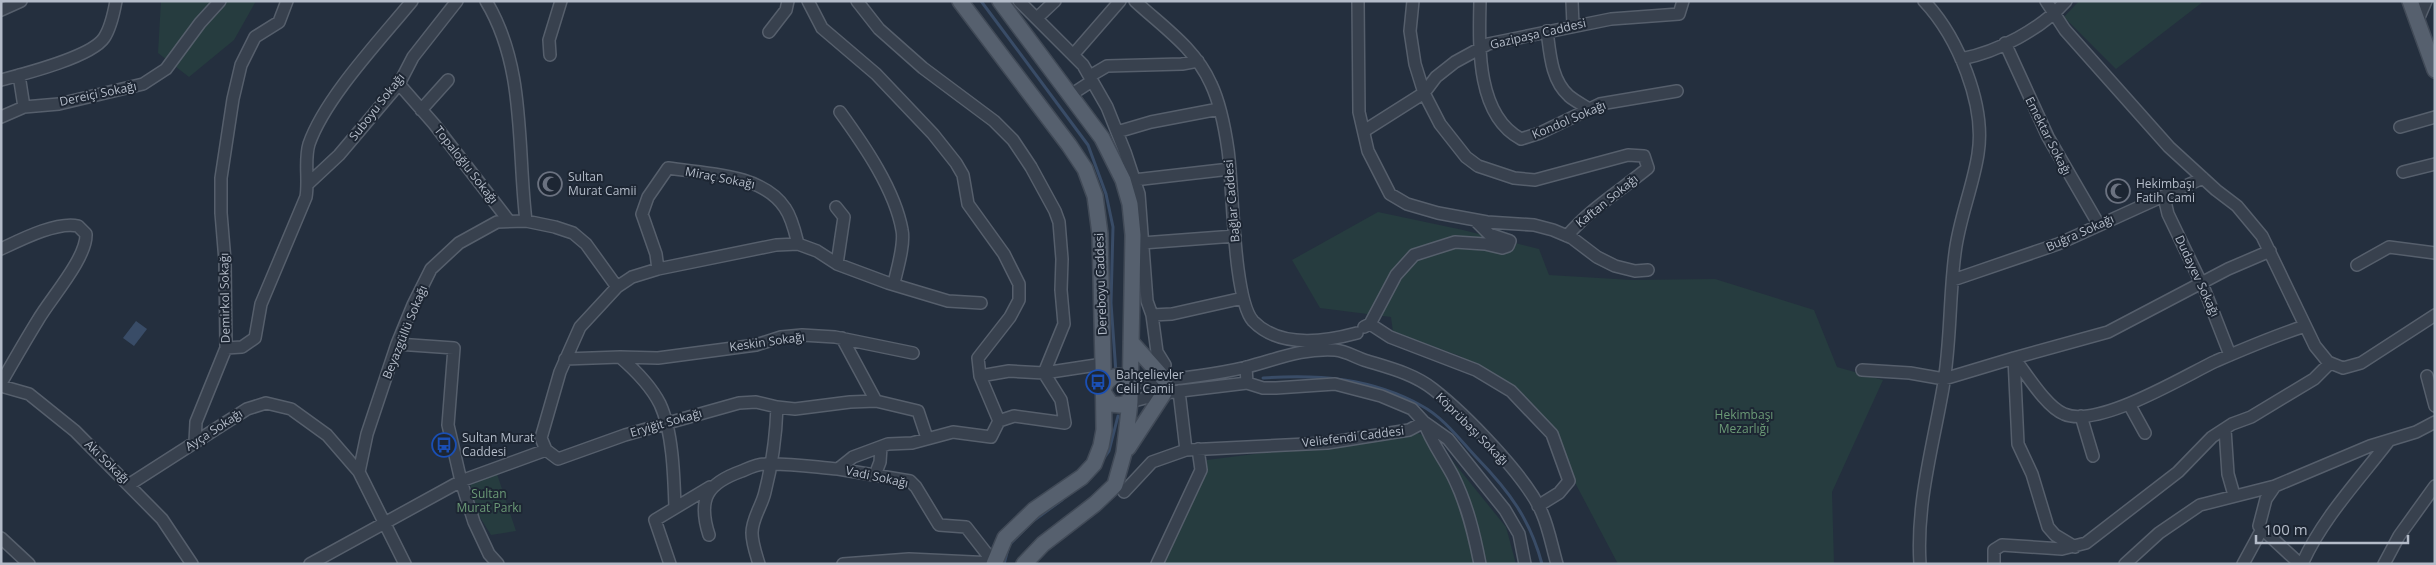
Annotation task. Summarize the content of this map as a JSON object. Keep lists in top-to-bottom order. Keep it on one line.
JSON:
{"streets":{"main road":["Dereboyu Caddesi"],"street":["Gazipaşa Caddesi","Dereiçi Sokağı","Suboyu Sokağı","Kondol Sokağı","Emektar Sokağı","Topaloğlu Sokağı","Miraç Sokağı","Bağlar Caddesi","Kaftan Sokağı","Buğra Sokağı","Dudayev Sokağı","Demirkol Sokağı","Beyazgüllü Sokağı","Keskin Sokağı","Eryiğit Sokağı","Köprübaşı Sokağı","Ayça Sokağı","Veliefendi Caddesi","Akı Sokağı","Vadi Sokağı"]},"crossings":[["Gazipaşa Caddesi","Kondol Sokağı"],["Gazipaşa Caddesi","Kaftan Sokağı"],["Suboyu Sokağı","Topaloğlu Sokağı"],["Emektar Sokağı","Buğra Sokağı"],["Topaloğlu Sokağı","Beyazgüllü Sokağı"],["Buğra Sokağı","Dudayev Sokağı"],["Dereboyu Caddesi","Köprübaşı Sokağı"],["Dereboyu Caddesi","Vadi Sokağı"],["Demirkol Sokağı","Ayça Sokağı"],["Beyazgüllü Sokağı","Ayça Sokağı"],["Köprübaşı Sokağı","Veliefendi Caddesi"],["Ayça Sokağı","Akı Sokağı"]],"parks":["Hekimbaşı Mezarlığı","Sultan Murat Parkı"],"places":{"mosque":["Sultan Murat Camii","Hekimbaşı Fatih Cami"],"bus stop":["Bahçelievler Celil Camii","Sultan Murat Caddesi"]},"scale_bar":"100 m"}
